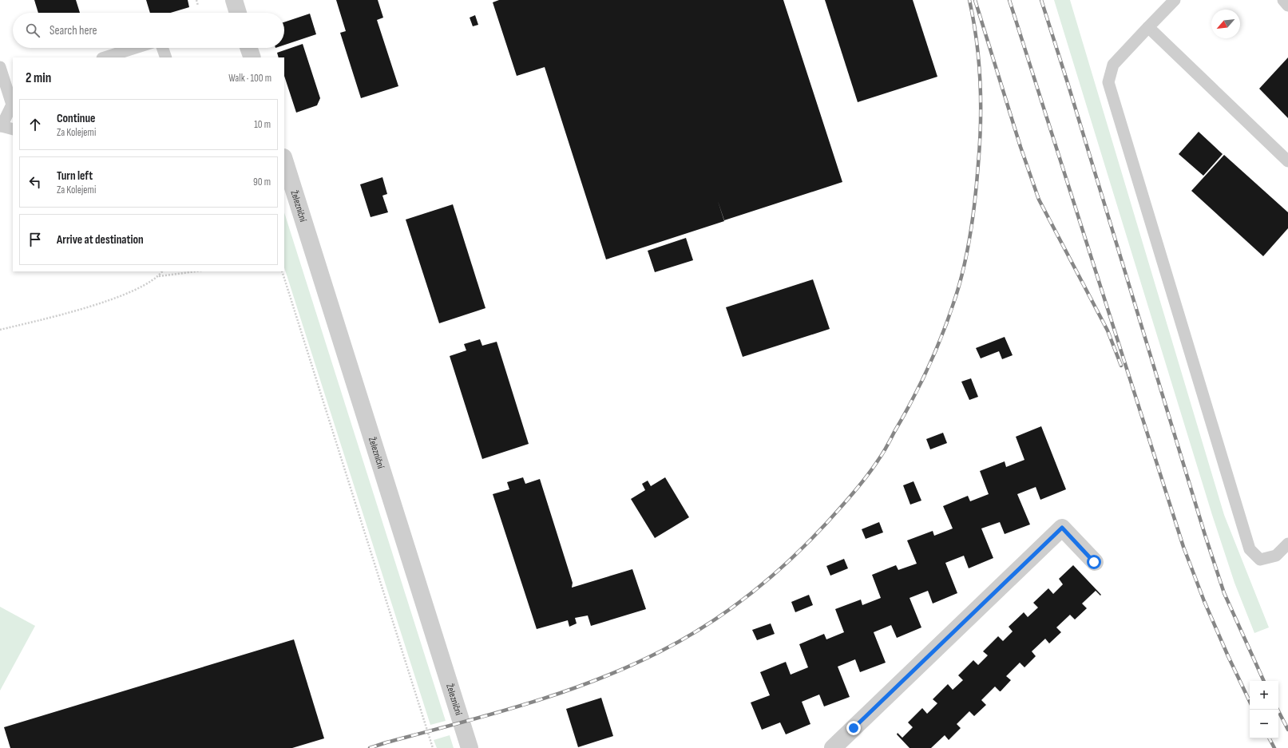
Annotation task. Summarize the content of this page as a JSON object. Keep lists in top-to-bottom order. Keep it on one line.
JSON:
{"streets":{"street":["Železniční"]},"north":"bottom left","page":{"search":"Search here","heading":["2 min","Walk · 100 m"],"list":[["Continue","Za Kolejemi","10 m"],["Turn left","Za Kolejemi","90 m"],"Arrive at destination"],"map_buttons":["+","−"]}}
